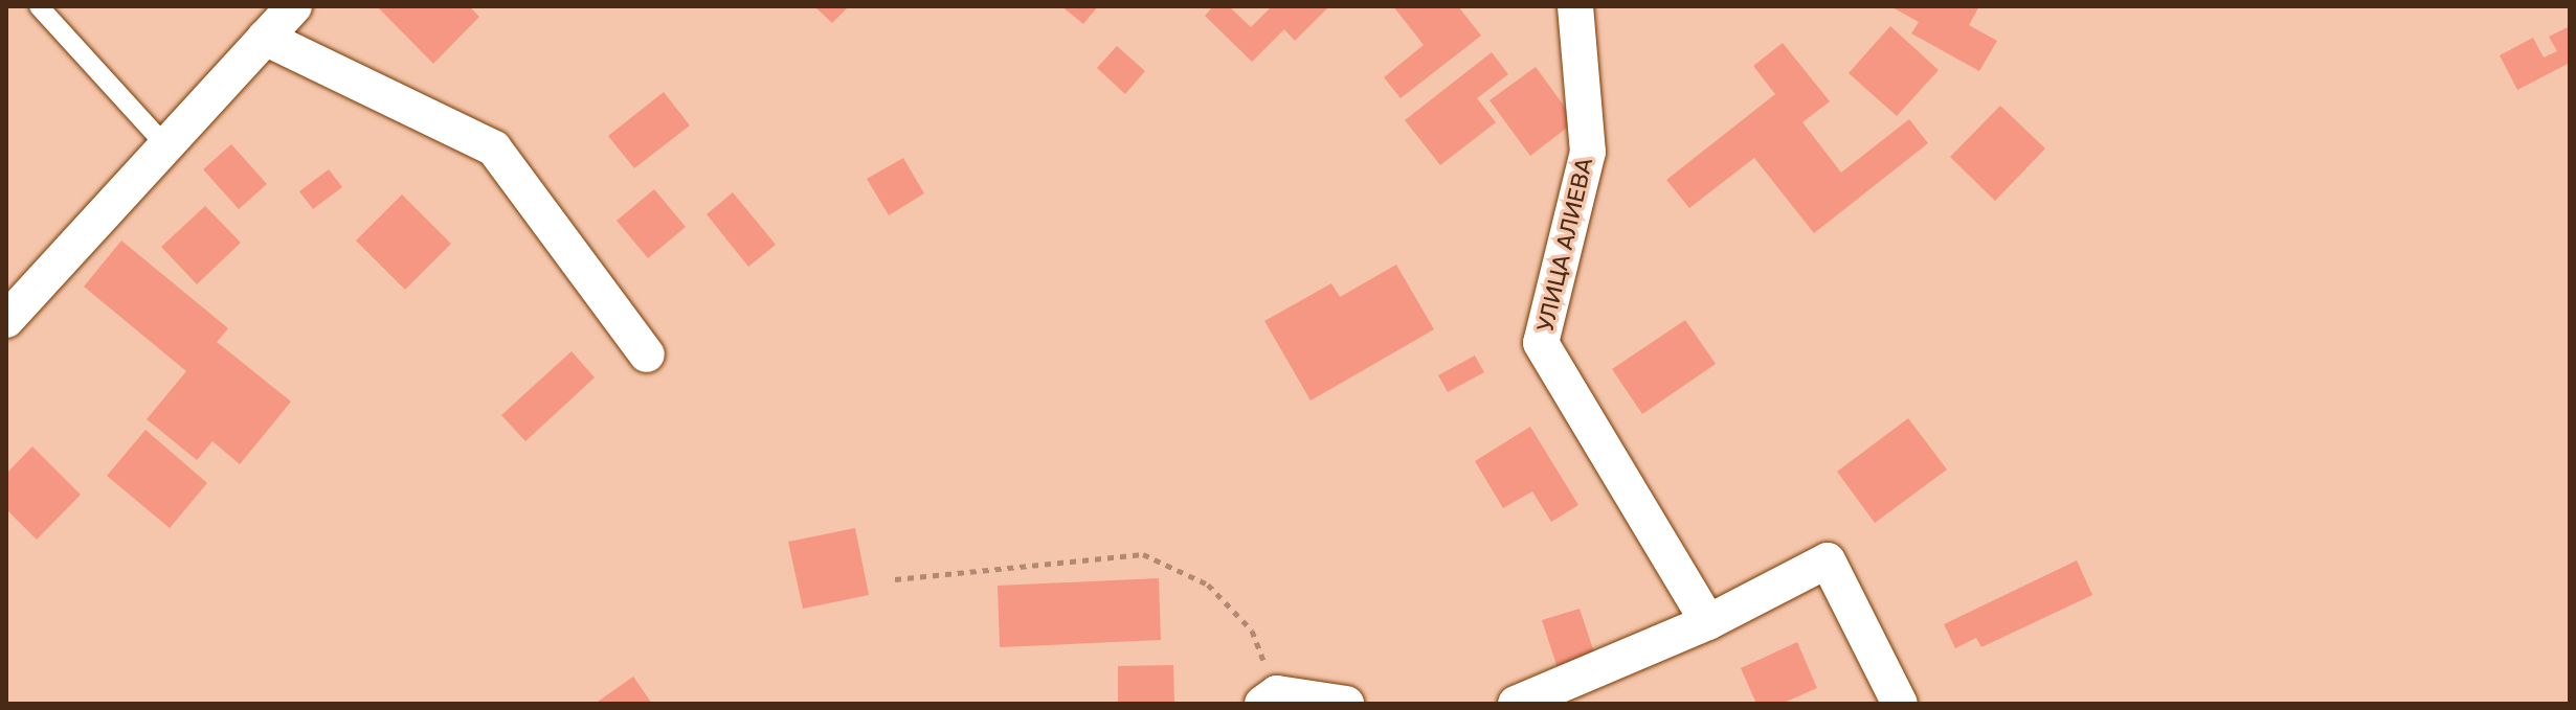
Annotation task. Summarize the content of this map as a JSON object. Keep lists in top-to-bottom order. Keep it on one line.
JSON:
{"streets":{"street":["УЛИЦА АЛИЕВА"]}}
